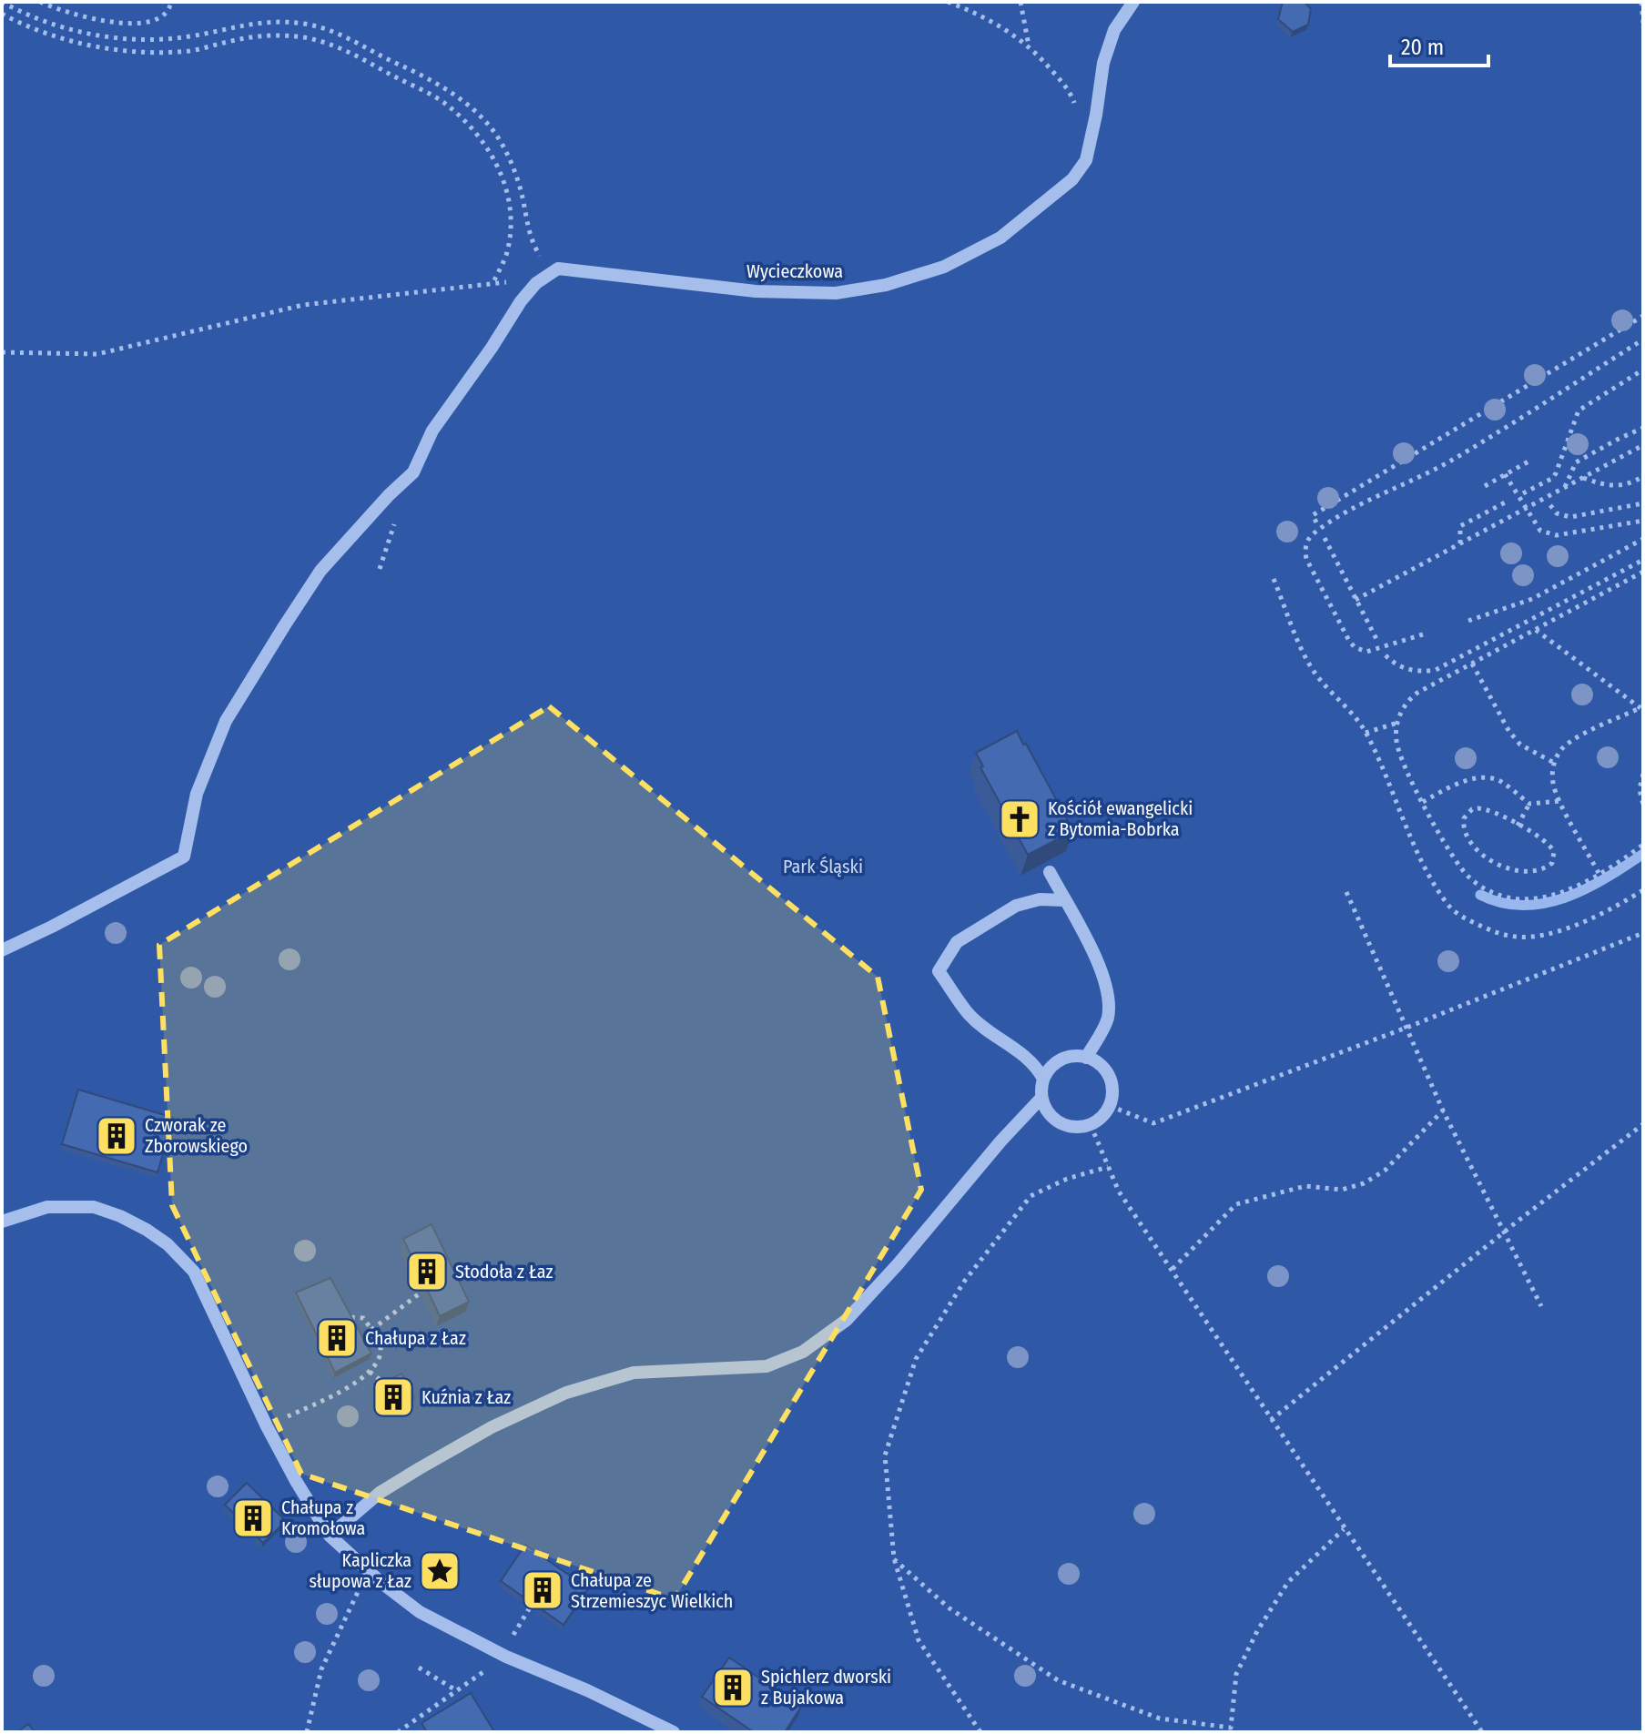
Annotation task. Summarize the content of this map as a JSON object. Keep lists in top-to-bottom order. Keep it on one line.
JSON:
{"streets":{"street":["Wycieczkowa"]},"parks":["Park Śląski"],"places":{"church":["Kościół ewangelicki z Bytomia-Bobrka"],"building":["Czworak ze Zborowskiego","Stodoła z Łaz","Chałupa z Łaz","Kuźnia z Łaz","Chałupa z Kromołowa","Chałupa ze Strzemieszyc Wielkich","Spichlerz dworski z Bujakowa"],"place":["Kapliczka słupowa z Łaz"]},"scale_bar":"20 m"}
